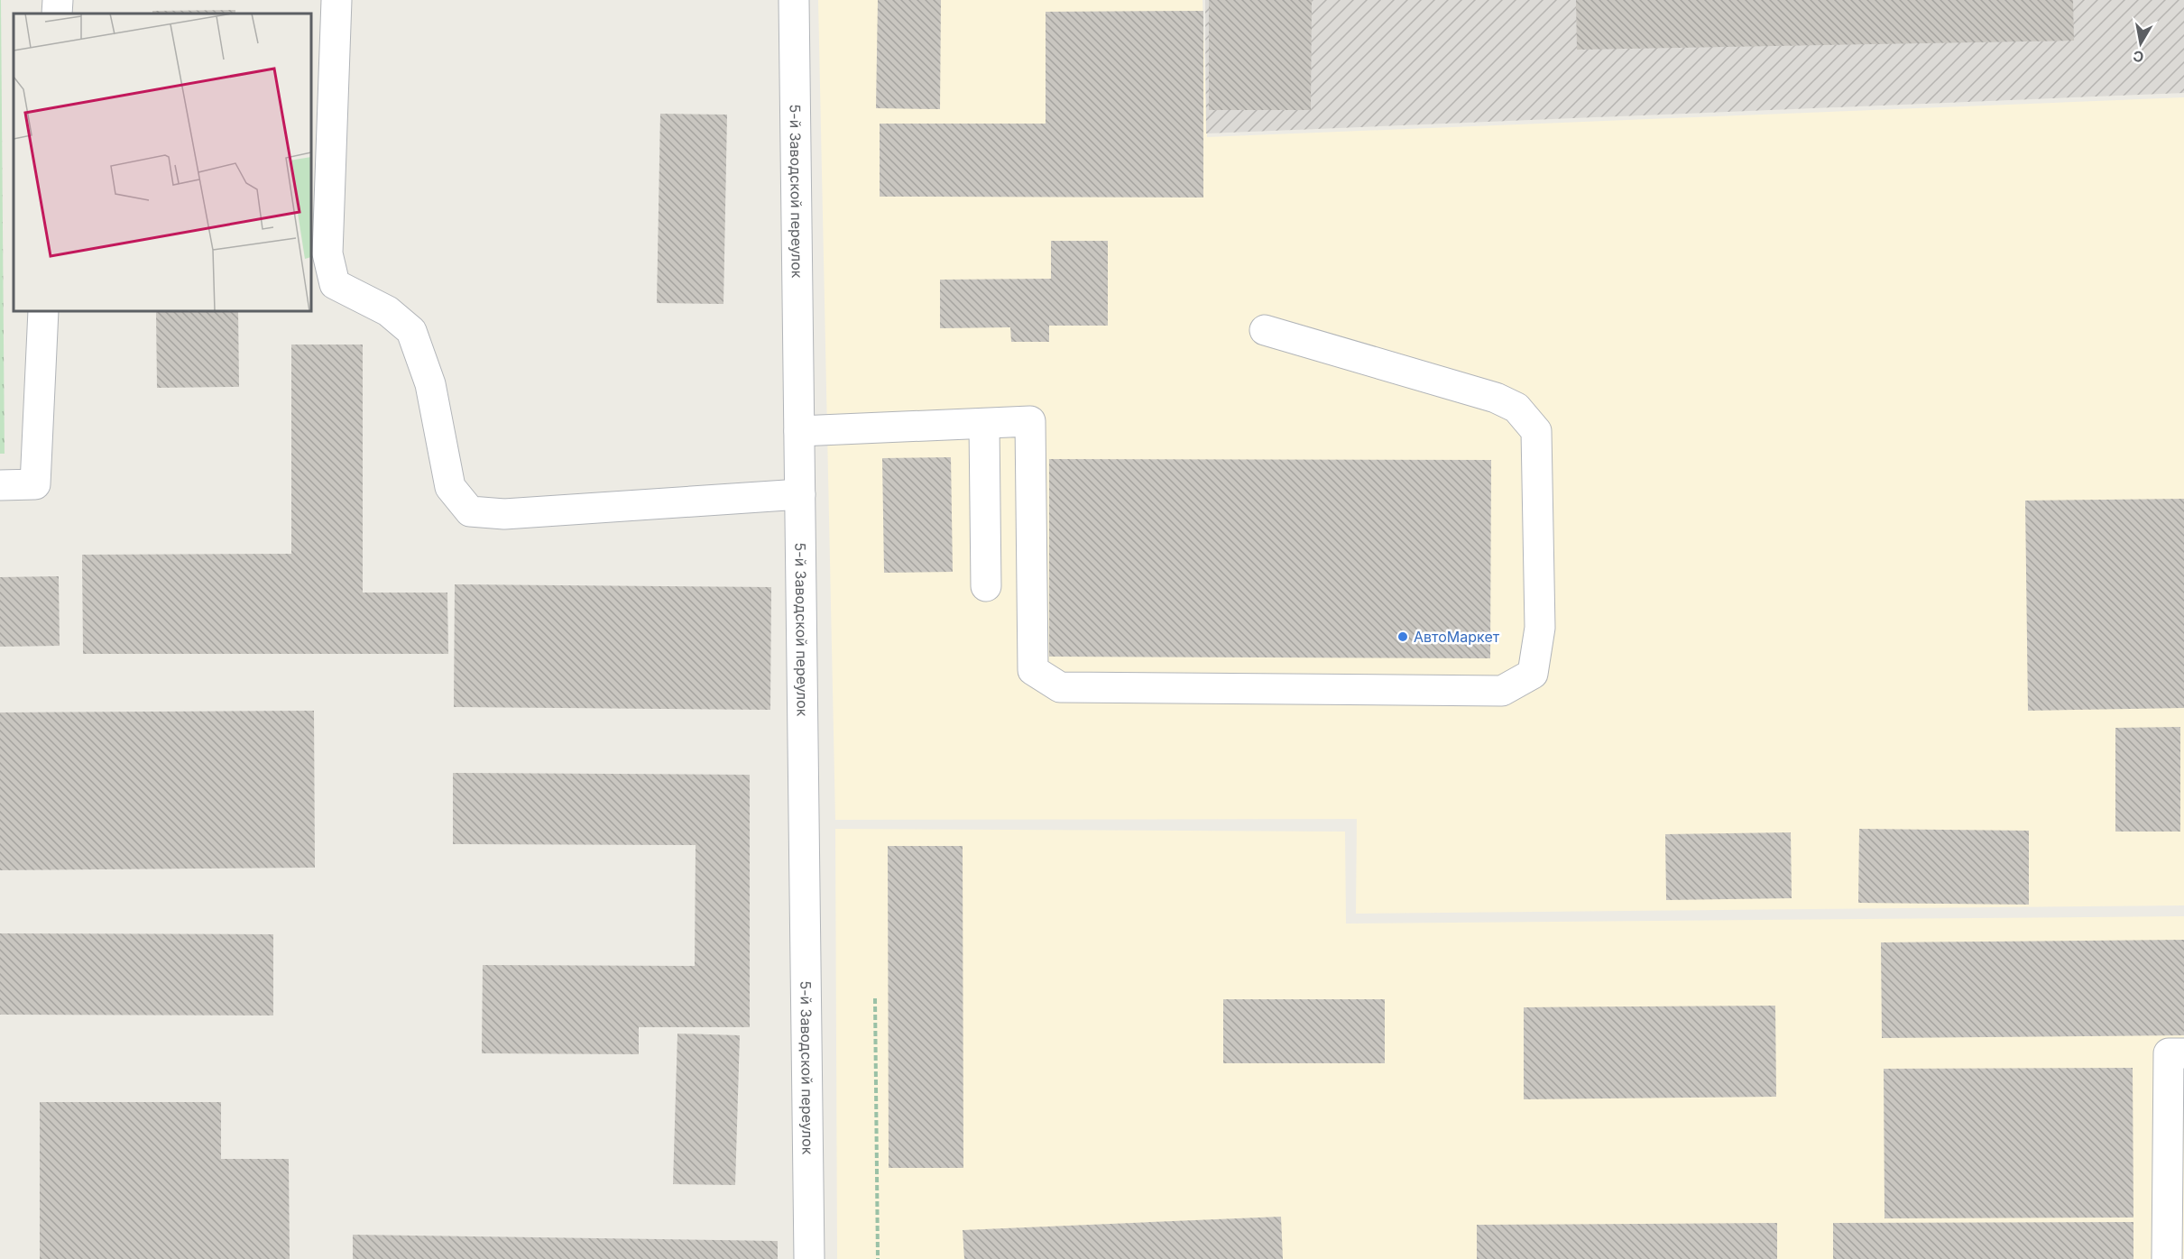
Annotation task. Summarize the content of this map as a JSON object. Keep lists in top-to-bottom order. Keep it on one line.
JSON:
{"streets":{"street":["5-й Заводской переулок"]},"places":["АвтоМаркет"],"north":"bottom"}
